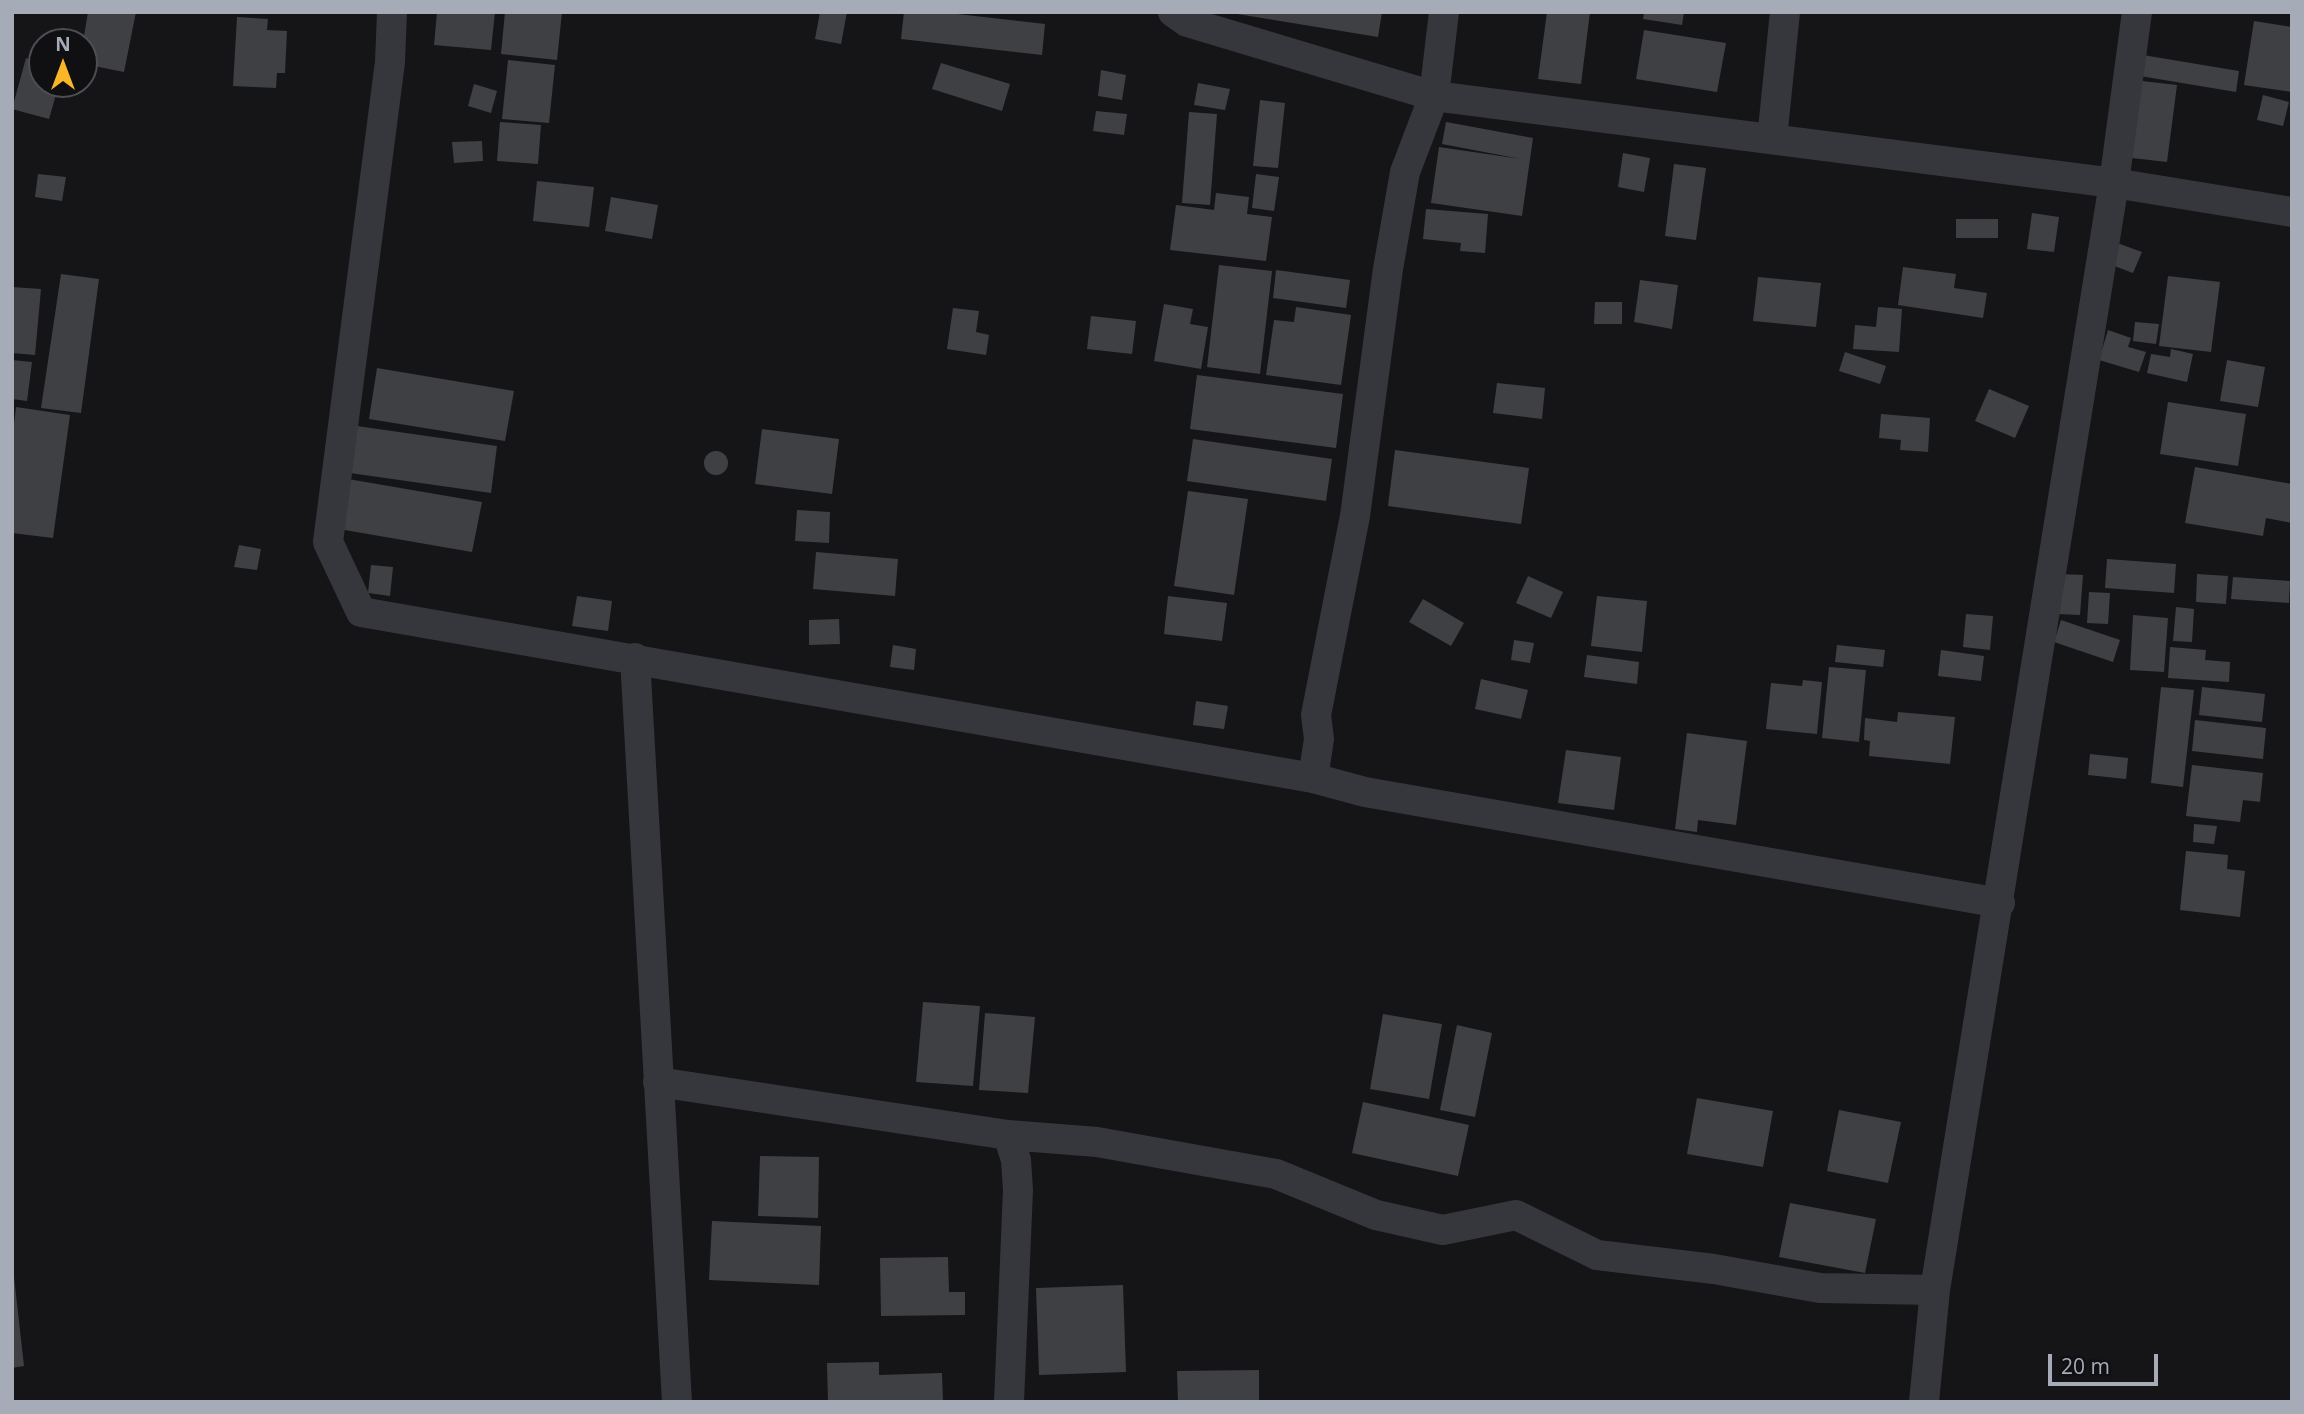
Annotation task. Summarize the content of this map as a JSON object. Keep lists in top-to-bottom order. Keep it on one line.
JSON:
{"scale_bar":"20 m","north":"top"}
